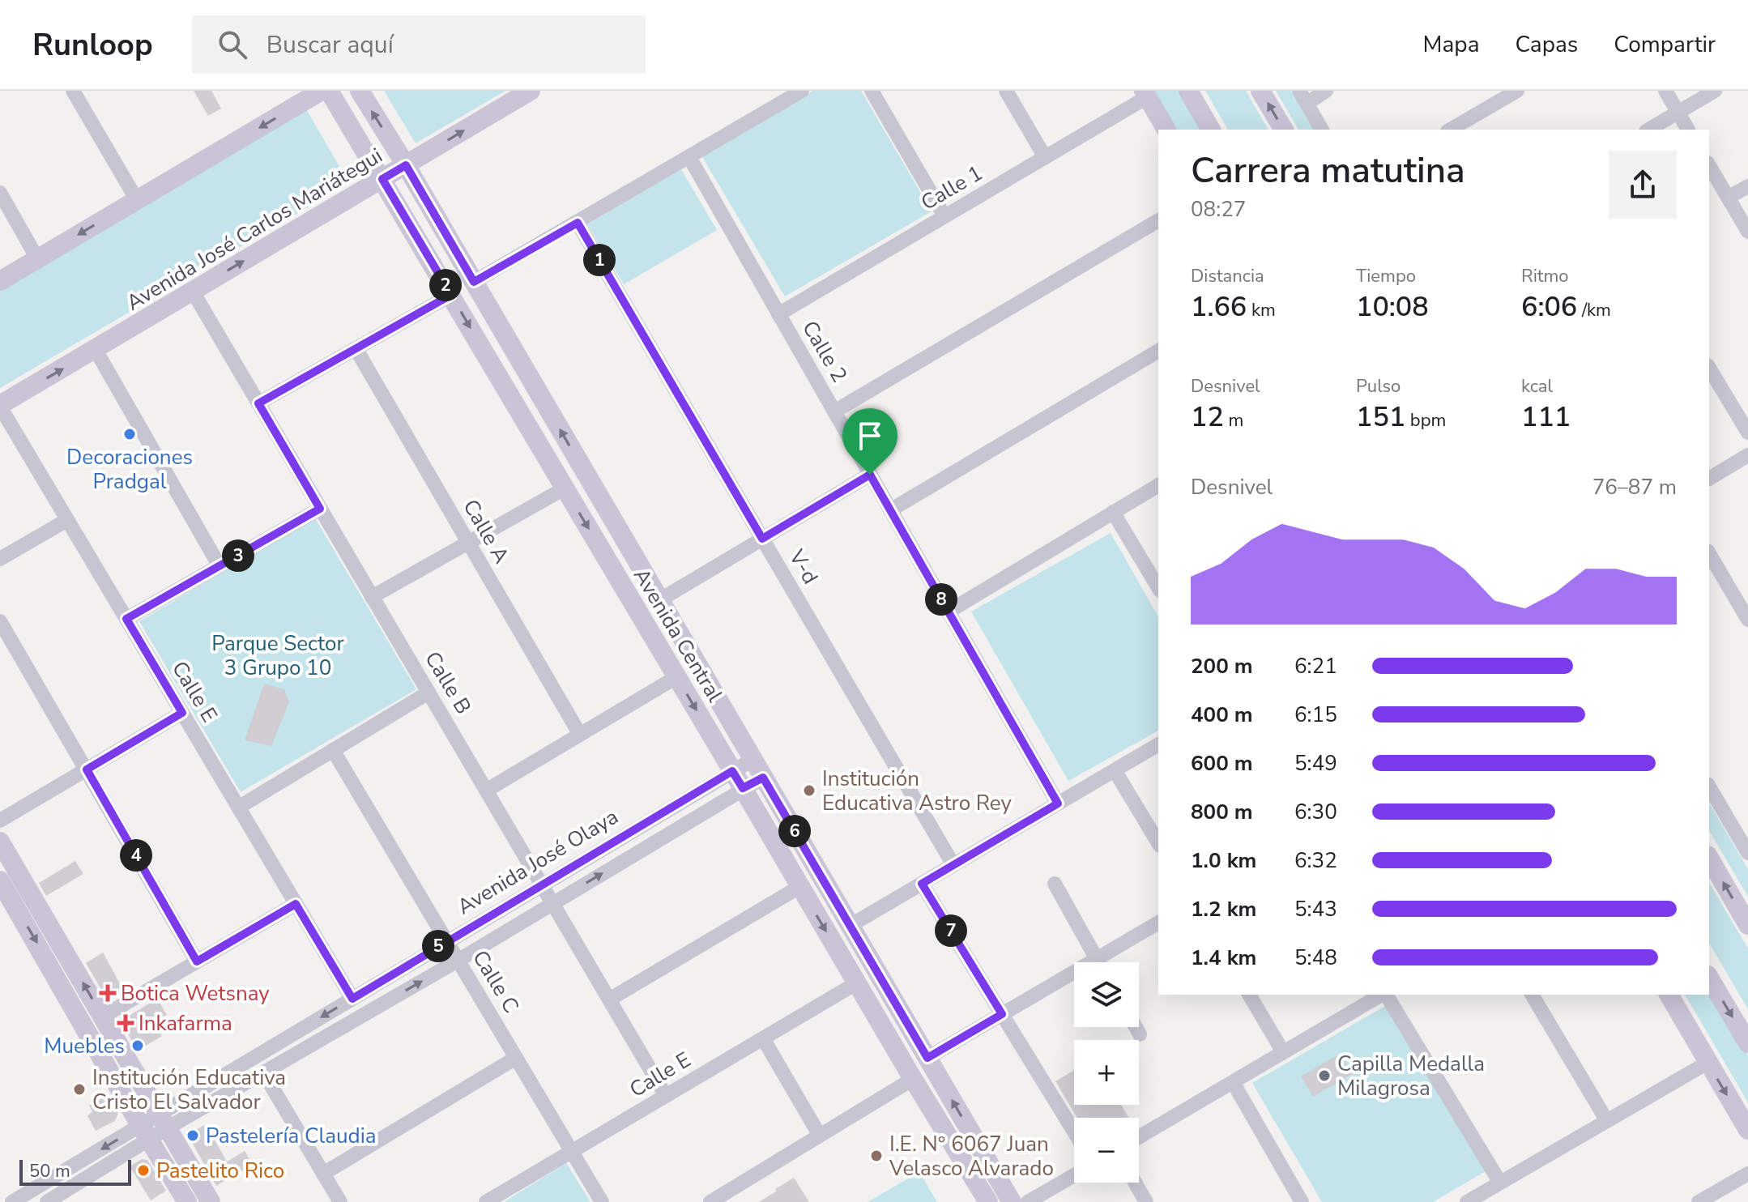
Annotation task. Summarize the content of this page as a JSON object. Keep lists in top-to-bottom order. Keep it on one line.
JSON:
{"streets":{"street":["Calle 1","Avenida José Carlos Mariátegui","Calle 2","Calle A","V-d","Avenida Central","Calle B","Calle E","Avenida José Olaya","Calle C"]},"crossings":[["Calle 1","Calle 2"],["Avenida José Carlos Mariátegui","Avenida Central"],["Avenida José Carlos Mariátegui","Calle B"],["Avenida José Carlos Mariátegui","Calle E"],["Avenida Central","Calle E"],["Avenida Central","Avenida José Olaya"],["Calle B","Calle E"],["Calle B","Avenida José Olaya"],["Calle E","Avenida José Olaya"],["Calle E","Calle C"],["Avenida José Olaya","Calle C"]],"parks":["Parque Sector 3 Grupo 10"],"places":{"other":["Decoraciones Pradgal","Institución Educativa Astro Rey","Muebles","Capilla Medalla Milagrosa","Institución Educativa Cristo El Salvador","Pastelería Claudia","I.E. N° 6067 Juan Velasco Alvarado","Pastelito Rico"],"health":["Botica Wetsnay","Inkafarma"]},"scale_bar":"50 m","page":{"header":"Runloop","search":"Buscar aquí","nav":["Mapa","Capas","Compartir"],"heading":["Carrera matutina","08:27"],"stats":[["Distancia","1.66 km"],["Tiempo","10:08"],["Ritmo","6:06 /km"],["Desnivel","12 m"],["Pulso","151 bpm"],["kcal","111"]],"pins":["1","2","3","8","6","4","7","5"],"chart":["Desnivel","76–87 m"],"list":[{"name":"200 m","note":"6:21"},{"name":"400 m","note":"6:15"},{"name":"600 m","note":"5:49"},{"name":"800 m","note":"6:30"},{"name":"1.0 km","note":"6:32"},{"name":"1.2 km","note":"5:43"},{"name":"1.4 km","note":"5:48"}],"map_buttons":["+","−"],"scale":"50 m"}}
